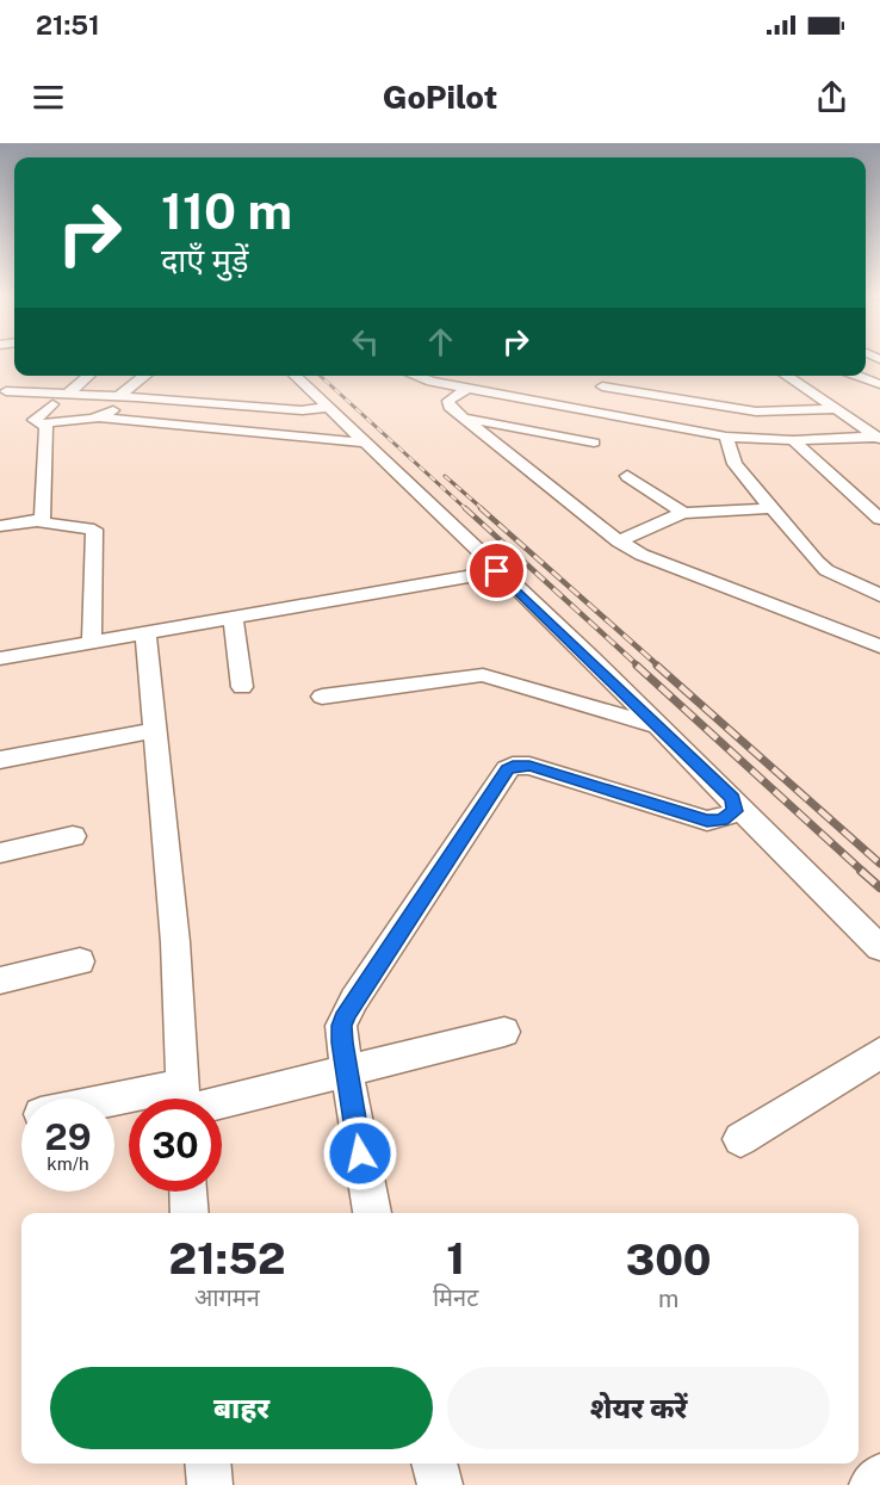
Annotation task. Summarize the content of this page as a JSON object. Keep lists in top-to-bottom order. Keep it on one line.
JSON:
{"page":{"status":"21:51","header":"GoPilot","turn":["110 m","दाएँ मुड़ें"],"speed":"29 km/h","limit":"30","eta":["21:52","आगमन","1","मिनट","300","m"],"buttons":["बाहर","शेयर करें"]}}
